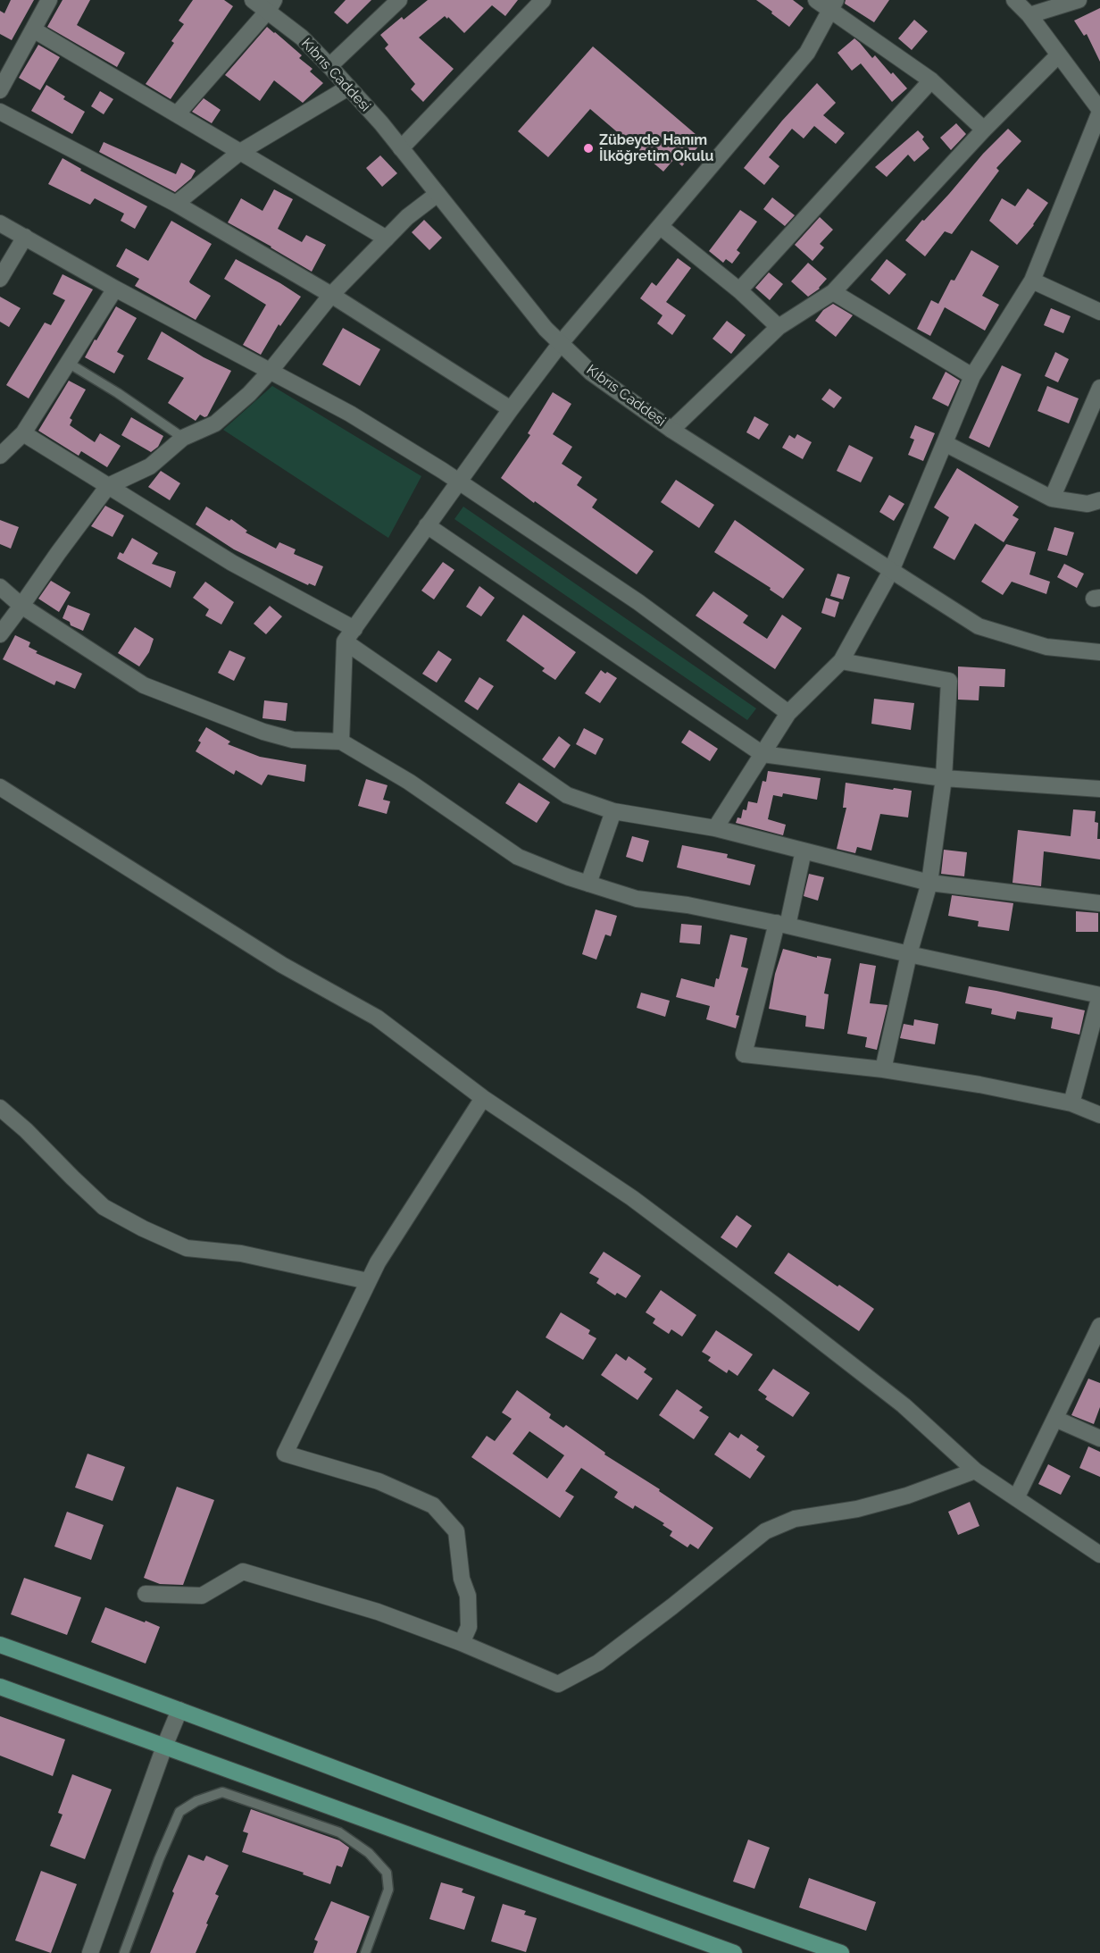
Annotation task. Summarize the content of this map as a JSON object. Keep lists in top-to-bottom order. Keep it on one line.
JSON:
{"streets":{"street":["Kıbrıs Caddesi"]},"places":["Zübeyde Hanım İlköğretim Okulu"]}
